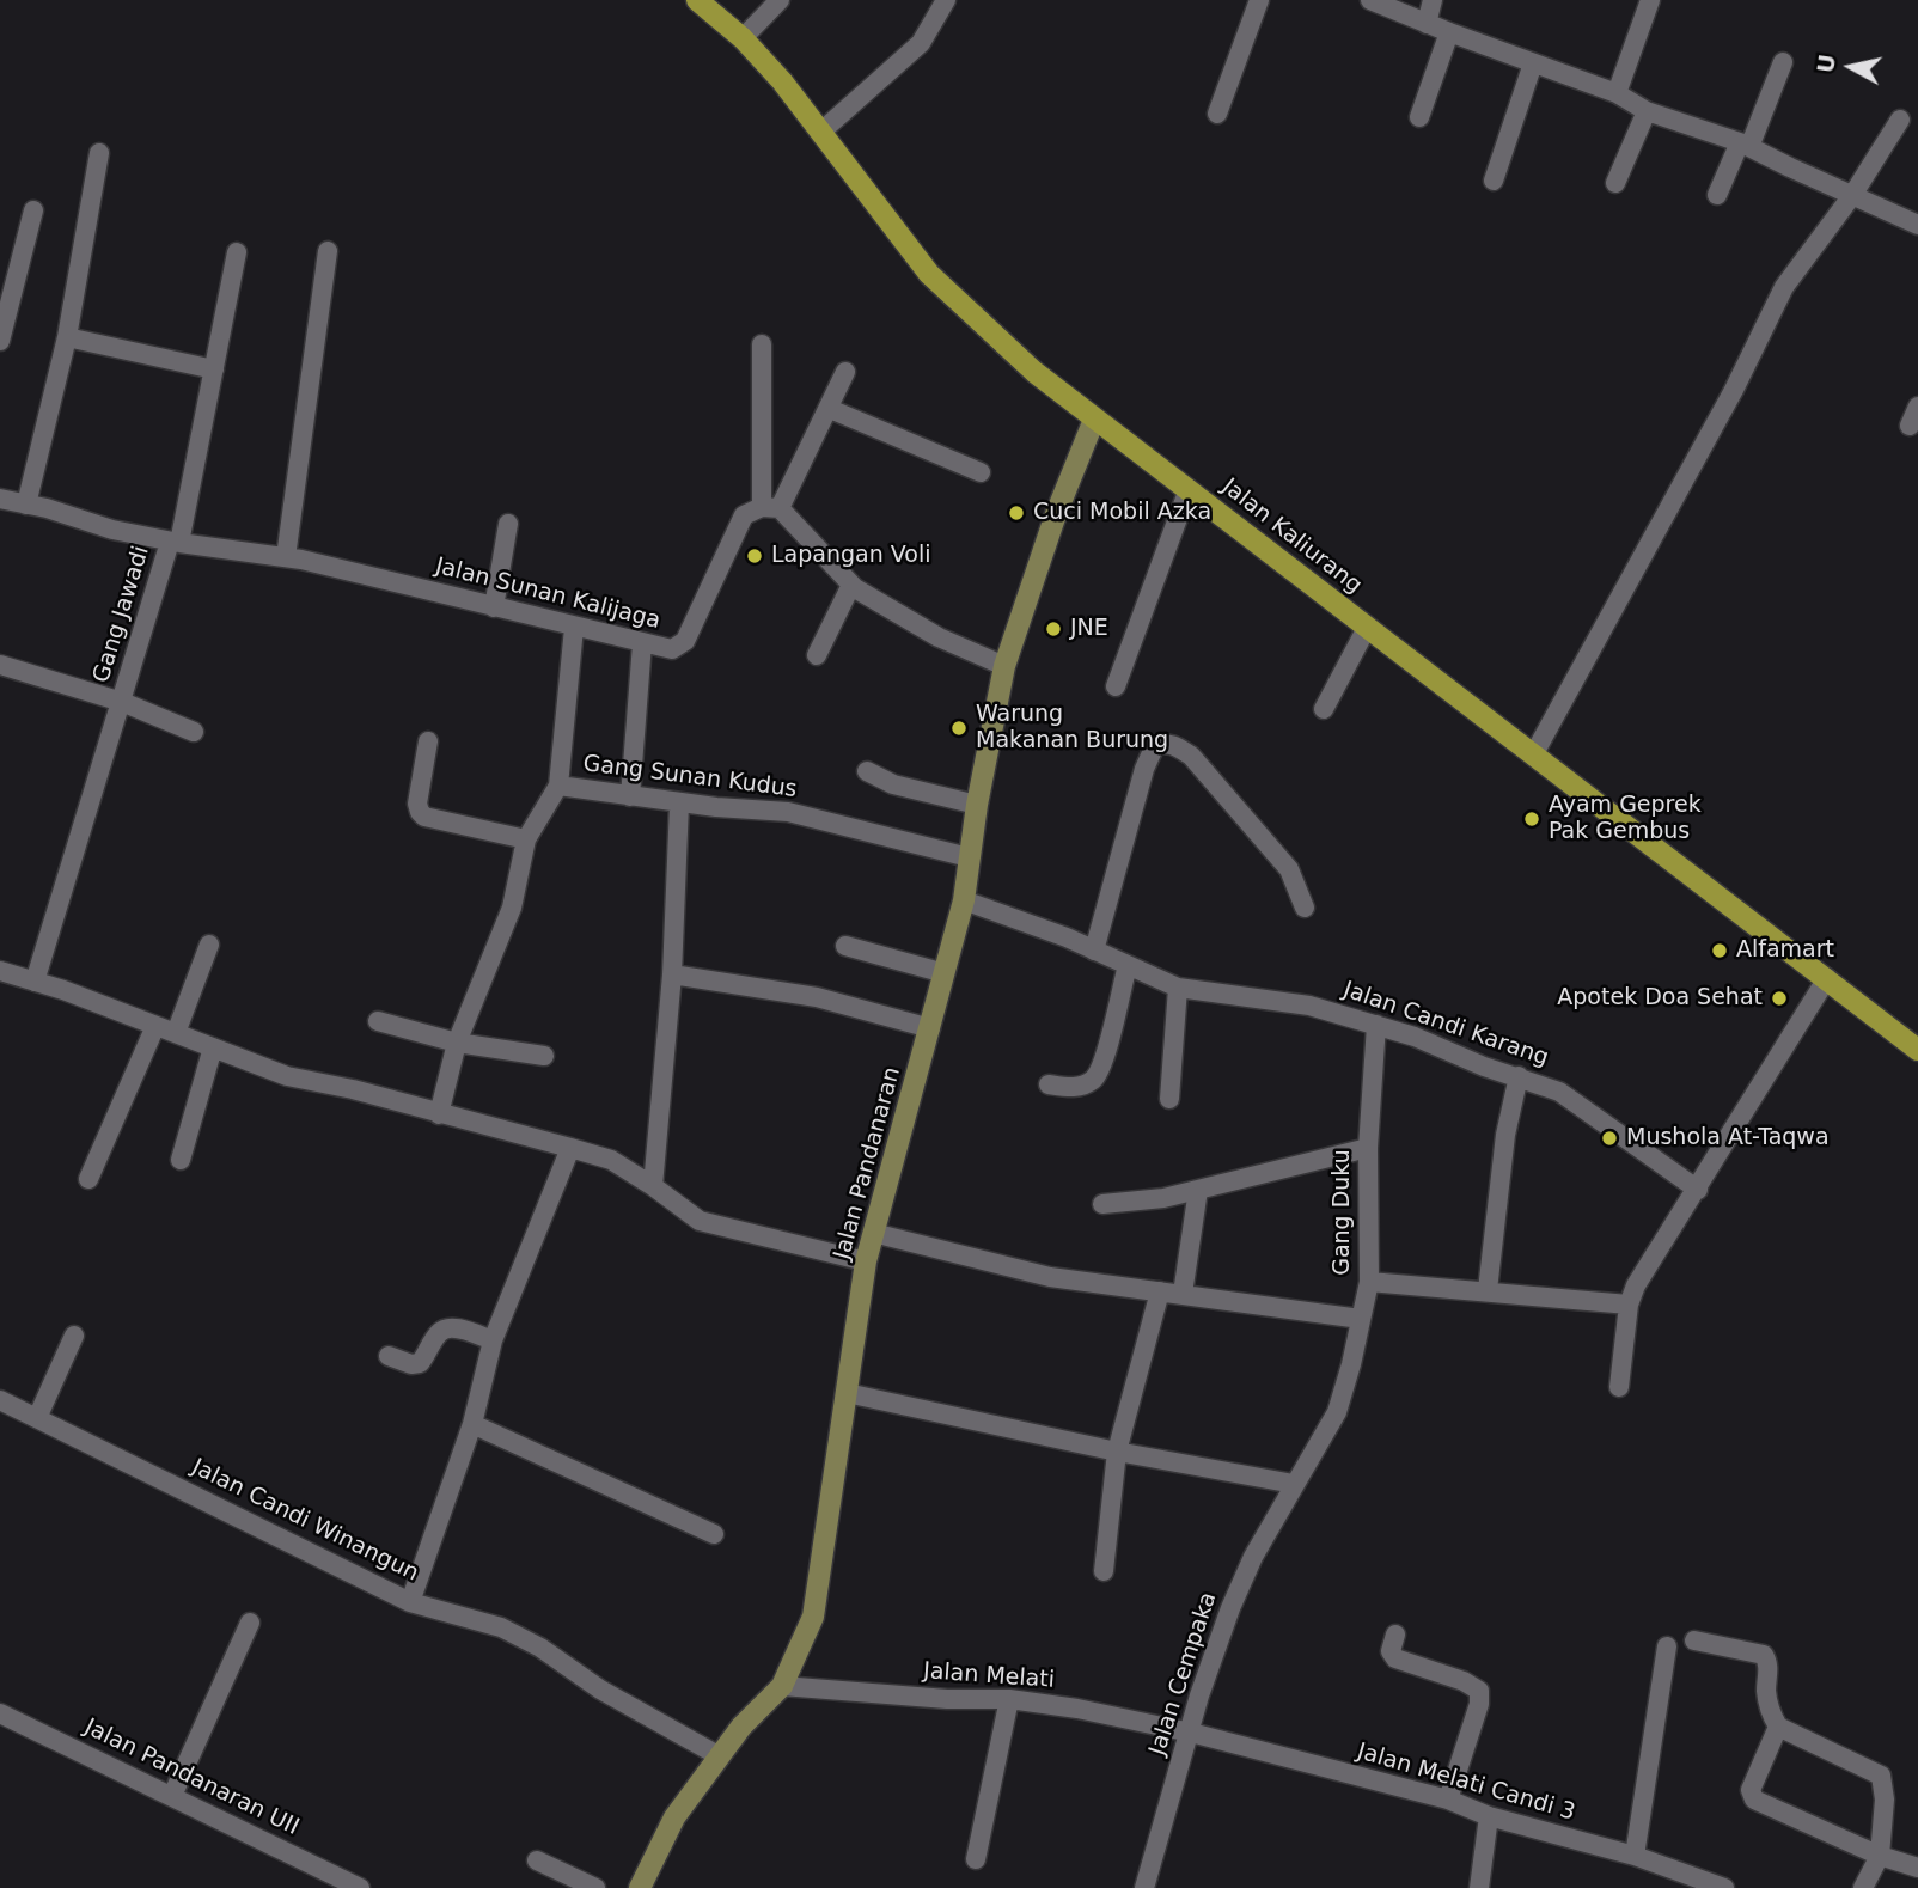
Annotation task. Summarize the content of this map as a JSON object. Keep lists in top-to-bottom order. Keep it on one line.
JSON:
{"streets":{"main road":["Jalan Kaliurang","Jalan Pandanaran"],"street":["Jalan Sunan Kalijaga","Gang Jawadi","Gang Sunan Kudus","Jalan Candi Karang","Gang Duku","Jalan Candi Winangun","Jalan Cempaka","Jalan Melati","Jalan Pandanaran UII","Jalan Melati Candi 3"]},"crossings":[["Jalan Kaliurang","Jalan Pandanaran"],["Jalan Sunan Kalijaga","Gang Jawadi"],["Jalan Sunan Kalijaga","Gang Sunan Kudus"],["Gang Sunan Kudus","Jalan Pandanaran"],["Jalan Candi Karang","Jalan Pandanaran"],["Jalan Candi Karang","Gang Duku"],["Jalan Pandanaran","Jalan Candi Winangun"],["Jalan Pandanaran","Jalan Melati"],["Gang Duku","Jalan Cempaka"],["Jalan Cempaka","Jalan Melati"],["Jalan Cempaka","Jalan Melati Candi 3"],["Jalan Melati","Jalan Melati Candi 3"]],"places":["Cuci Mobil Azka","Lapangan Voli","JNE","Warung Makanan Burung","Ayam Geprek Pak Gembus","Alfamart","Apotek Doa Sehat","Mushola At-Taqwa"],"north":"left"}
